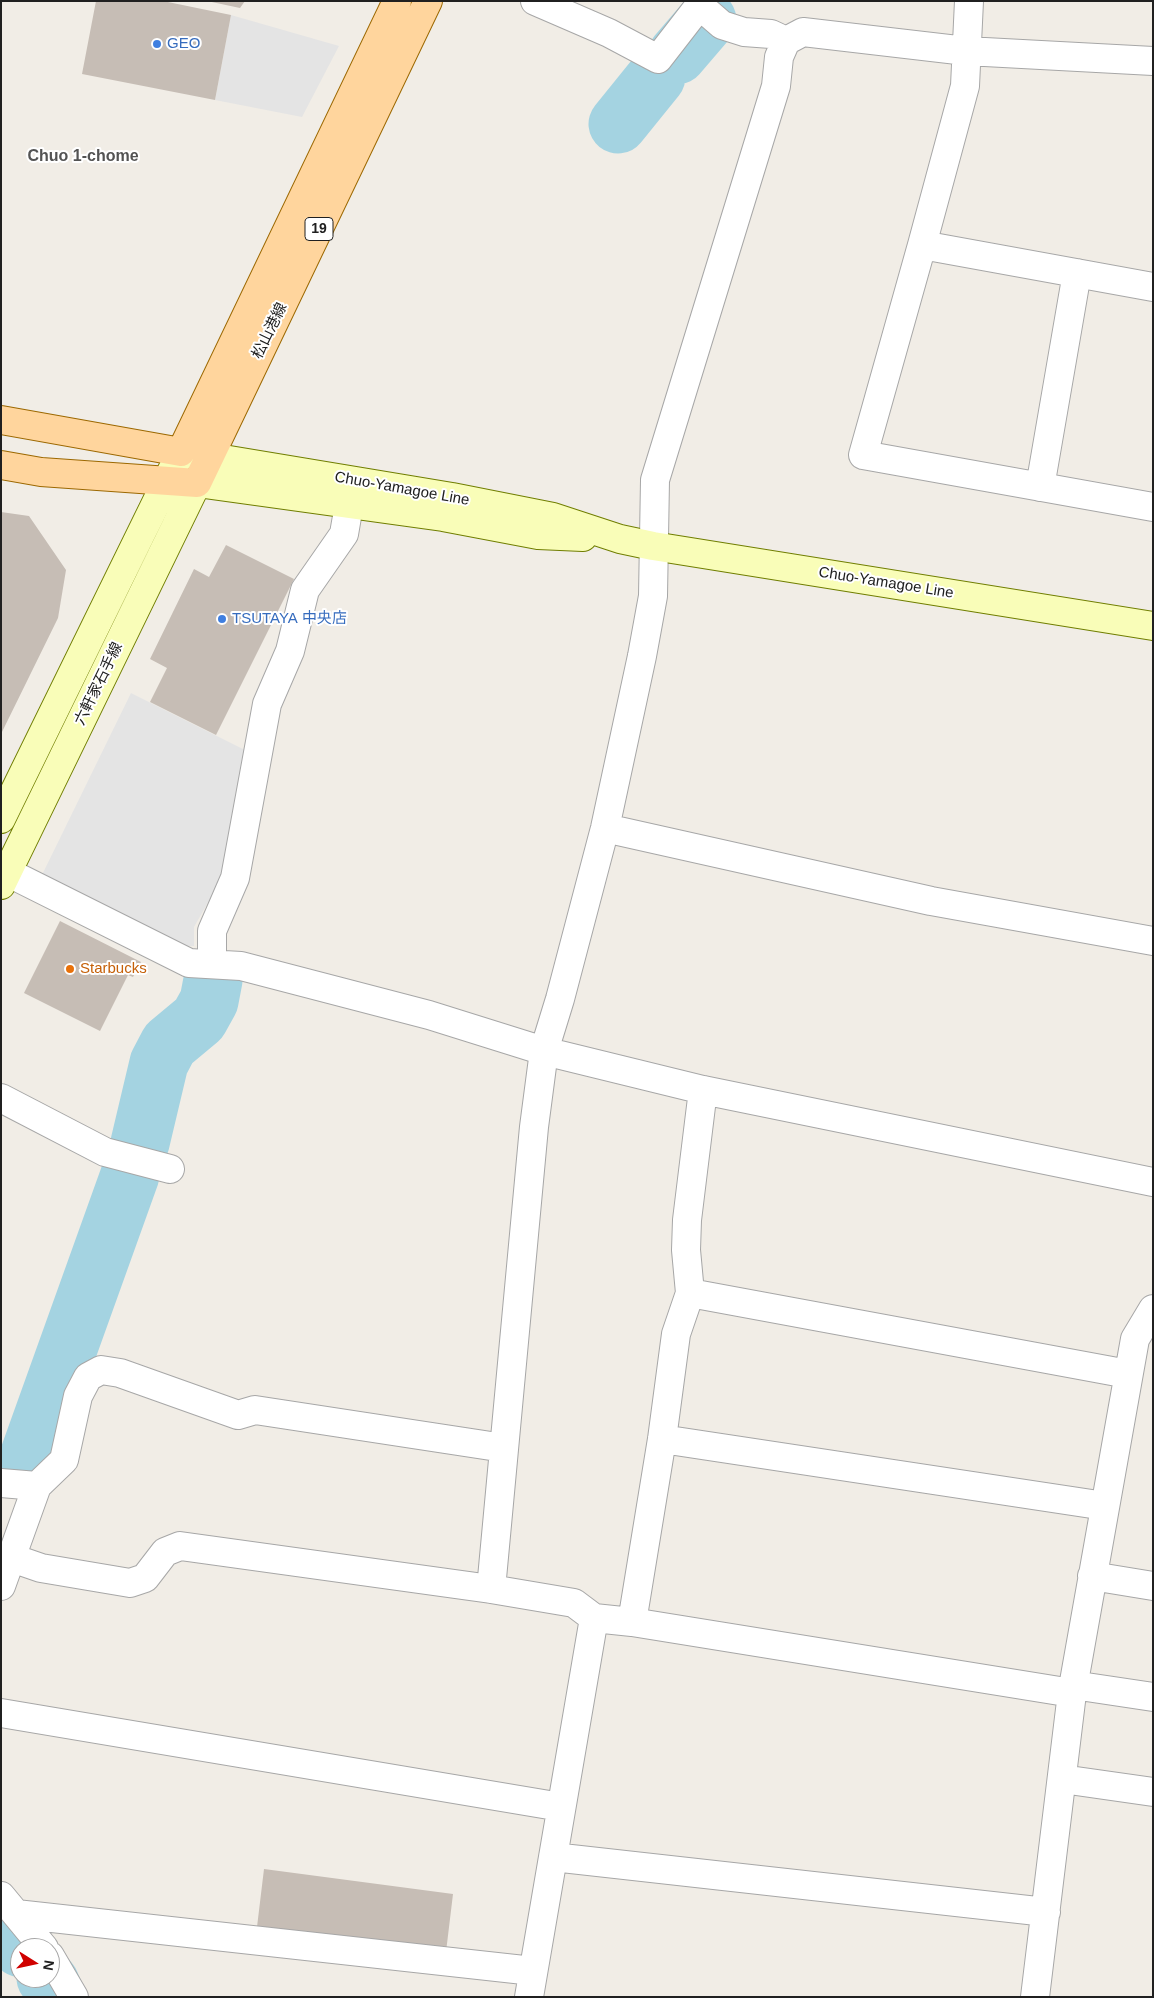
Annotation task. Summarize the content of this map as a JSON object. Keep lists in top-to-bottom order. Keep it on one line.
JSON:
{"streets":{"main road":["19","松山港線"],"street":["Chuo-Yamagoe Line","六軒家石手線"]},"crossings":[["松山港線","Chuo-Yamagoe Line"],["松山港線","六軒家石手線"],["Chuo-Yamagoe Line","六軒家石手線"]],"districts":["Chuo 1-chome"],"places":["GEO","TSUTAYA 中央店","Starbucks"],"north":"right"}
